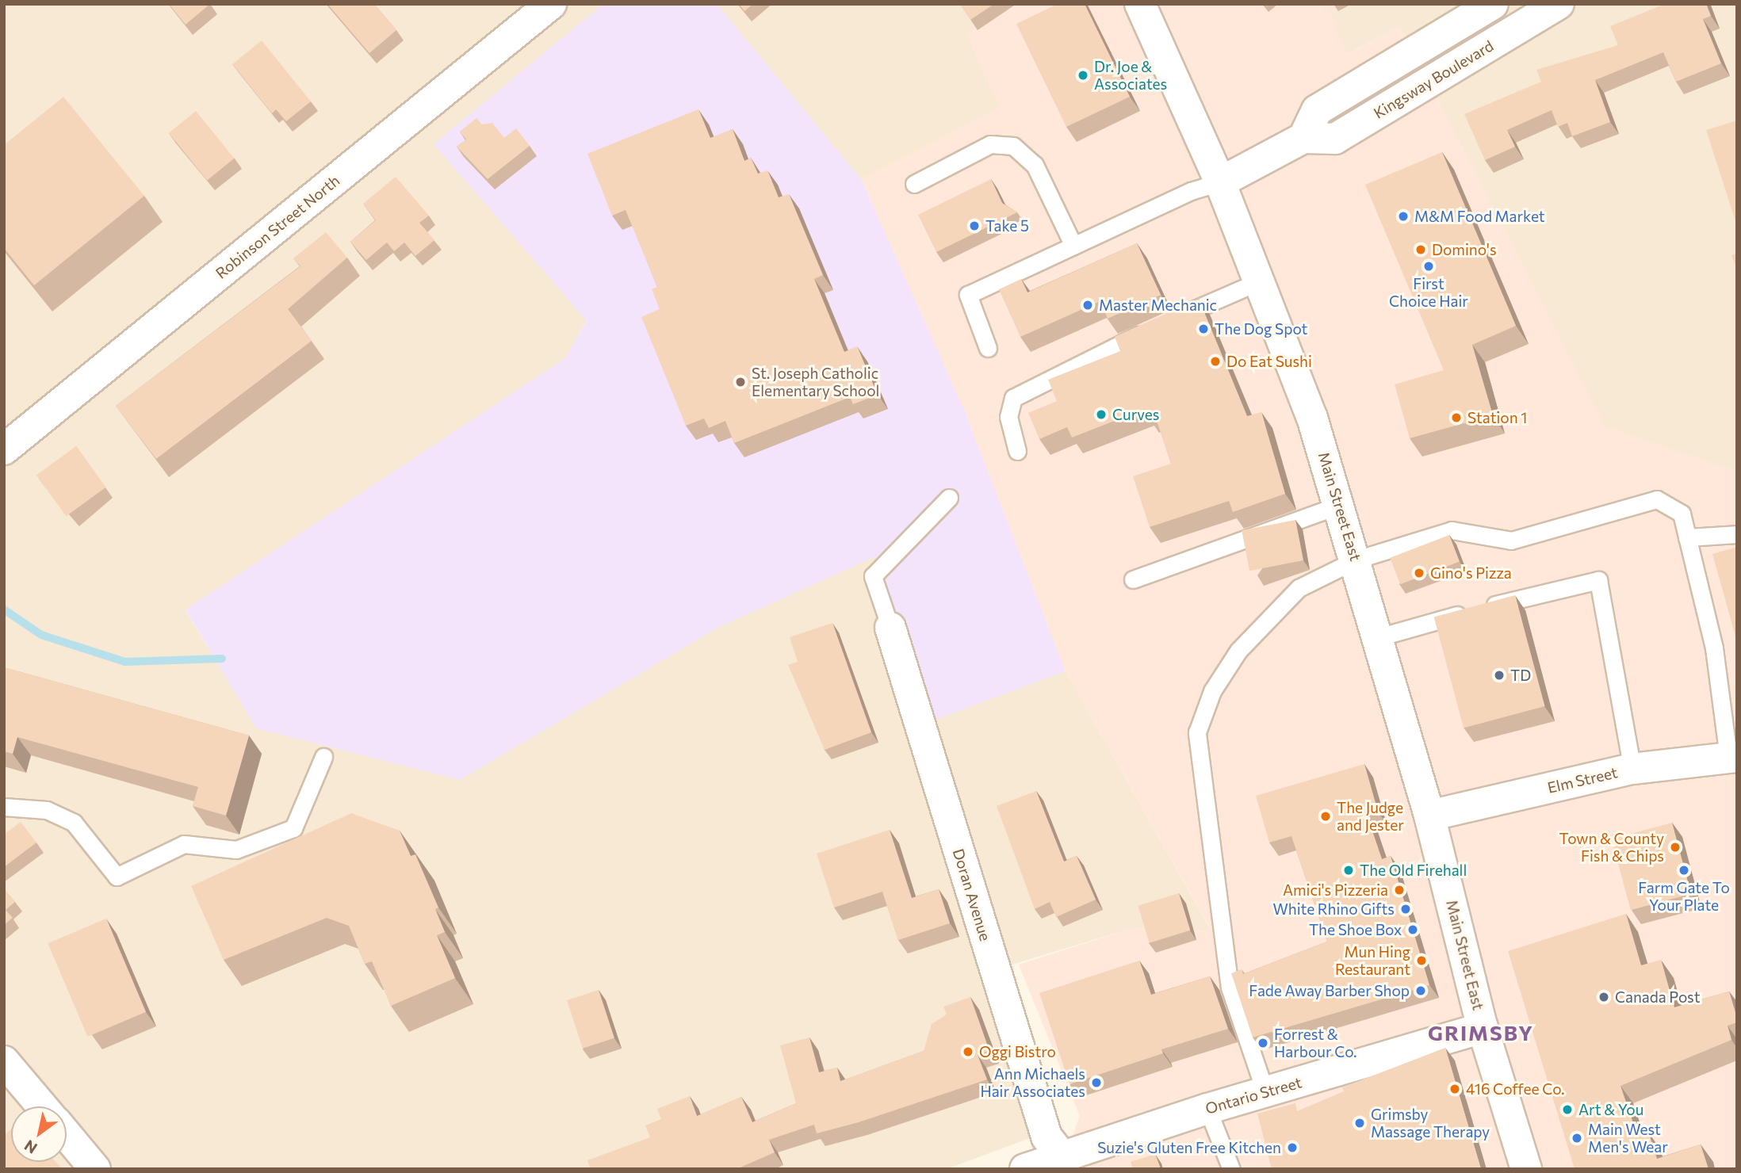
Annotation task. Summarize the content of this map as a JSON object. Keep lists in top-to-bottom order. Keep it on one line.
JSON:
{"streets":{"street":["Kingsway Boulevard","Robinson Street North","Main Street East","Elm Street","Doran Avenue","Ontario Street"]},"crossings":[["Kingsway Boulevard","Main Street East"],["Main Street East","Elm Street"],["Main Street East","Ontario Street"],["Doran Avenue","Ontario Street"]],"districts":["GRIMSBY"],"places":["Dr. Joe & Associates","M&M Food Market","Take 5","Domino's","First Choice Hair","Master Mechanic","The Dog Spot","Do Eat Sushi","St. Joseph Catholic Elementary School","Curves","Station 1","Gino's Pizza","TD","The Judge and Jester","Town & County Fish & Chips","The Old Firehall","Farm Gate To Your Plate","Amici's Pizzeria","White Rhino Gifts","The Shoe Box","Mun Hing Restaurant","Fade Away Barber Shop","Canada Post","Forrest & Harbour Co.","Oggi Bistro","Ann Michaels Hair Associates","416 Coffee Co.","Art & You","Grimsby Massage Therapy","Main West Men's Wear","Suzie's Gluten Free Kitchen"],"north":"bottom left"}
